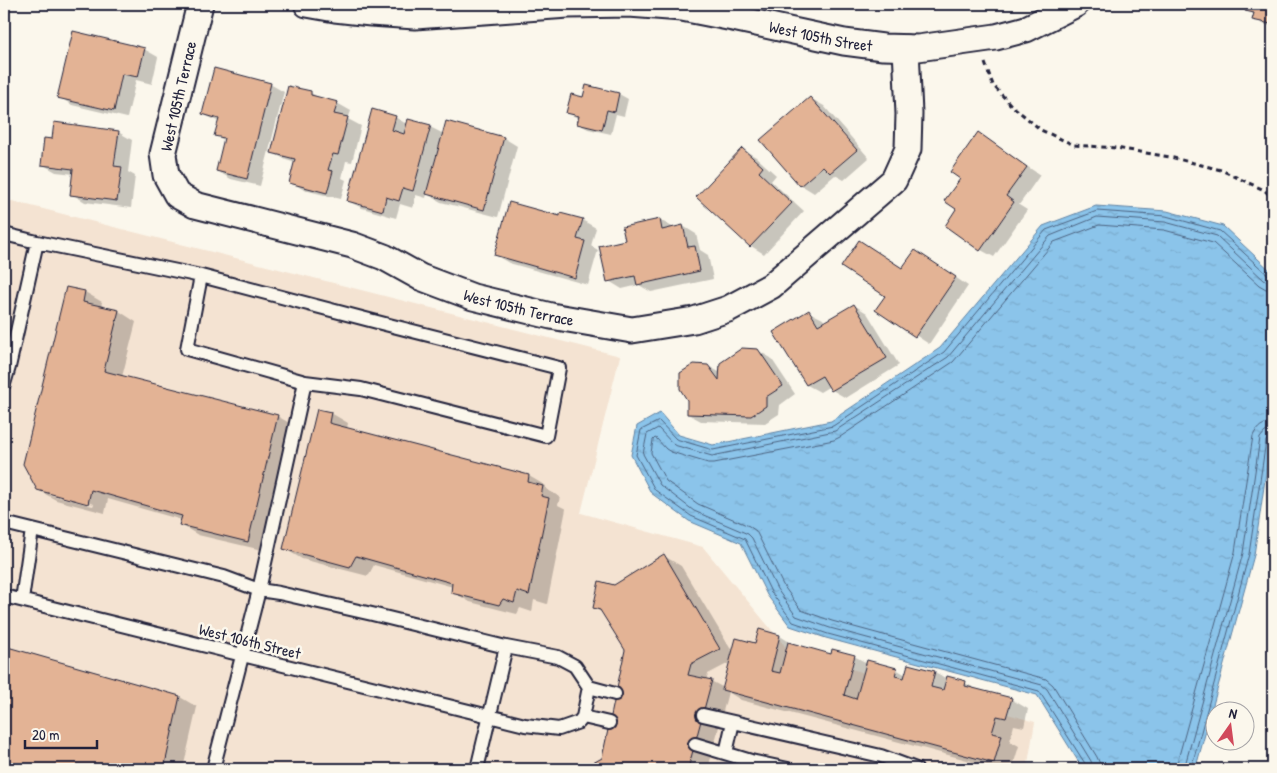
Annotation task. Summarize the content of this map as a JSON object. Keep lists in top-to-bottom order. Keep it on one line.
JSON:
{"streets":{"street":["West 105th Street","West 105th Terrace"],"lane":["West 106th Street"]},"crossings":[["West 105th Street","West 105th Terrace"]],"scale_bar":"20 m","north":"top"}
